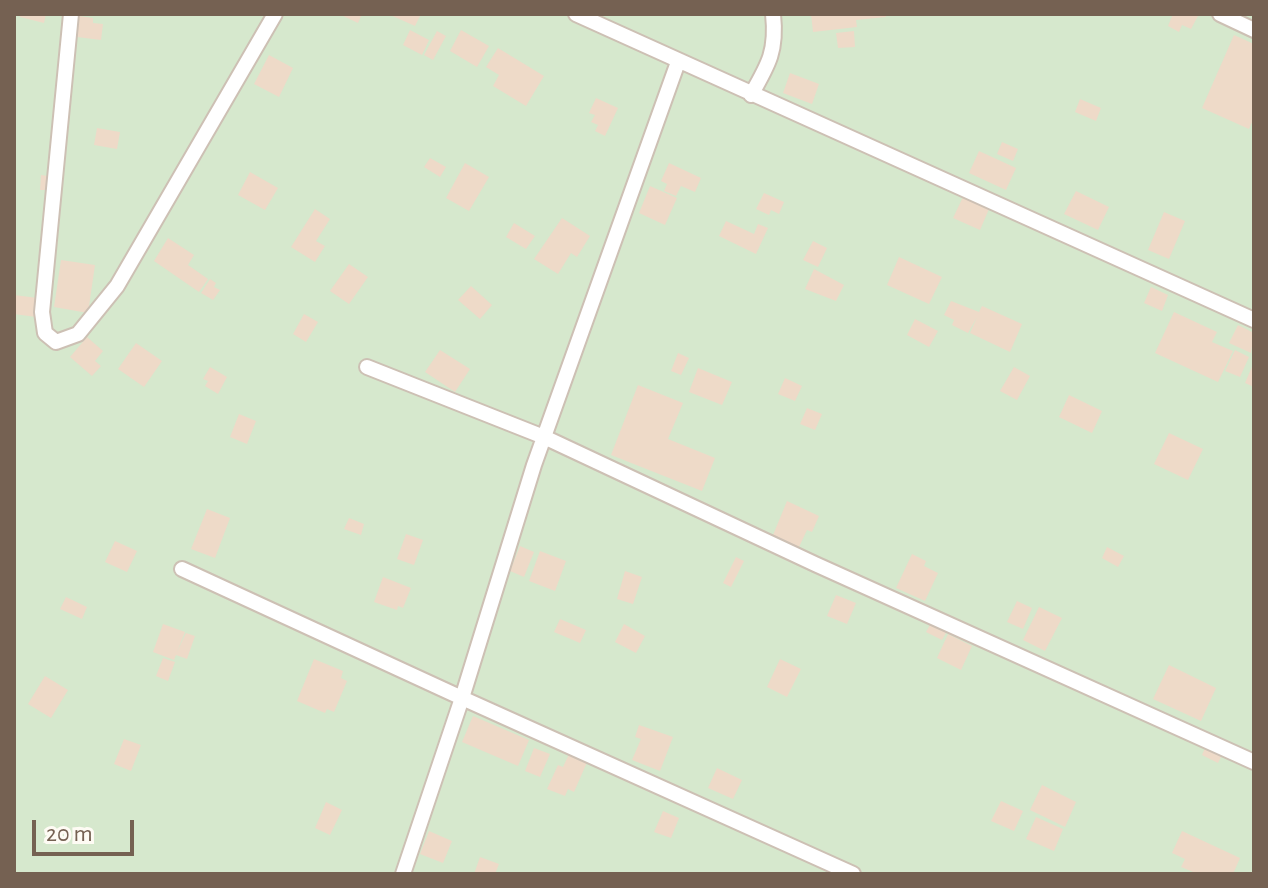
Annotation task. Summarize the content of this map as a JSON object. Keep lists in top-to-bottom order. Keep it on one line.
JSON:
{"scale_bar":"20 m"}
